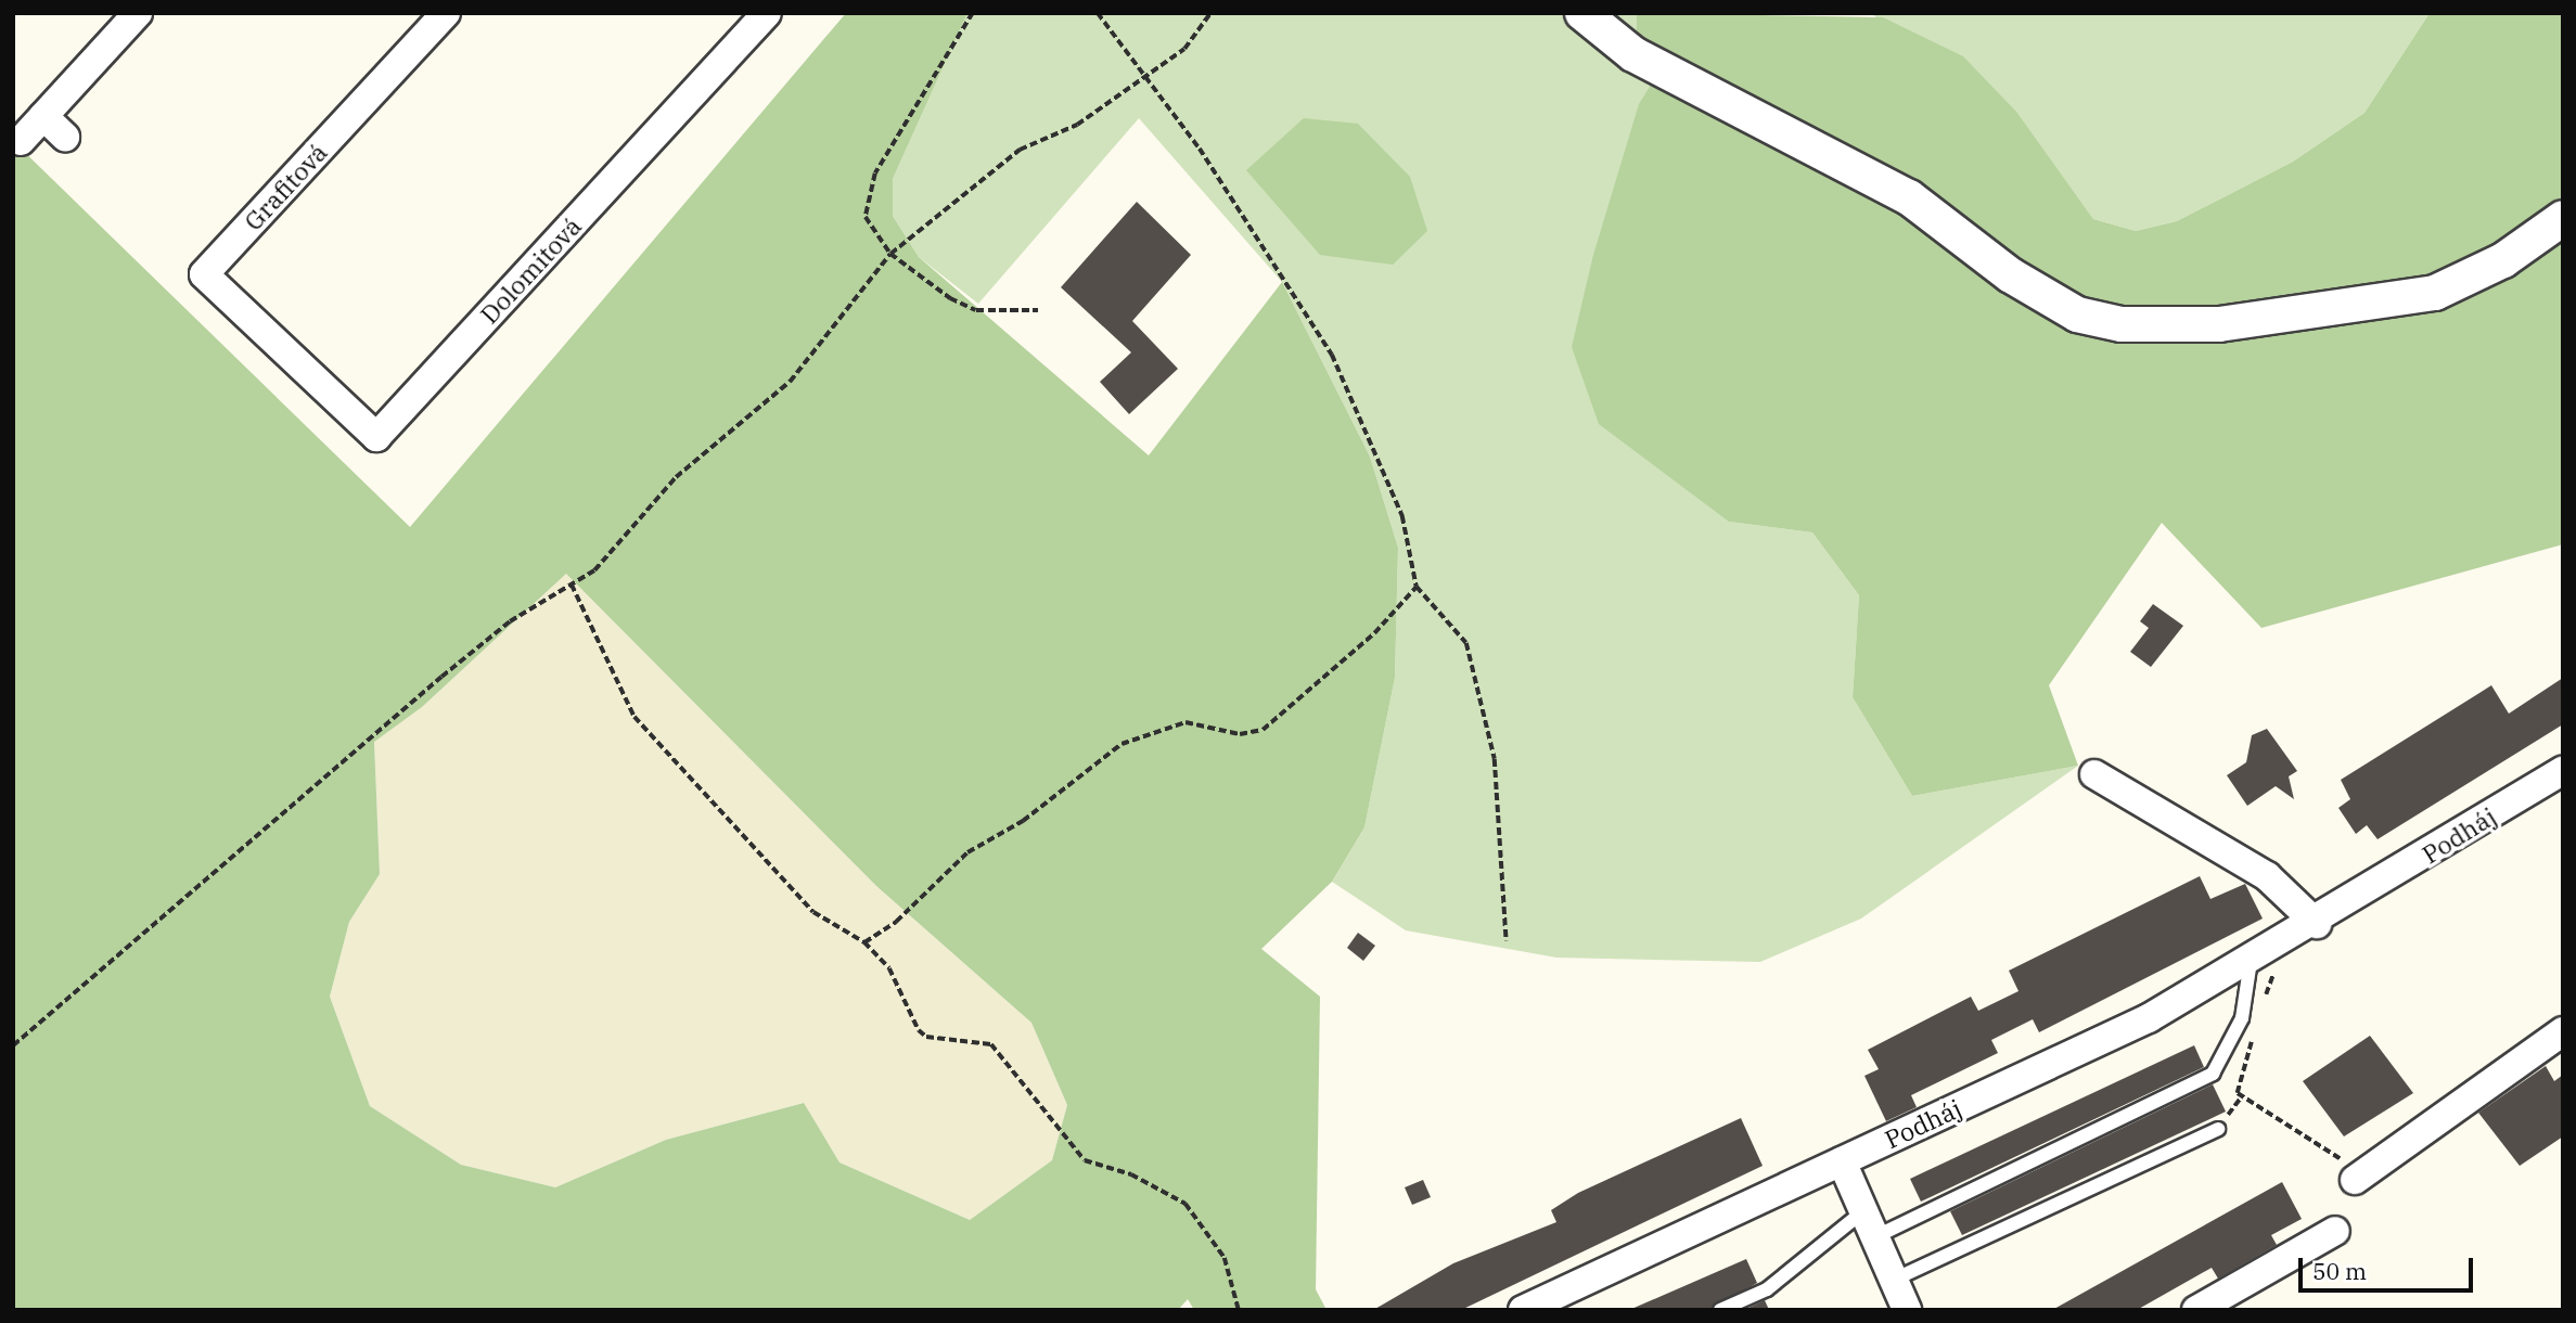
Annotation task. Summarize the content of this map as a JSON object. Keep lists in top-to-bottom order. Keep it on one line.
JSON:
{"streets":{"street":["Grafitová","Dolomitová","Podháj"]},"crossings":[["Grafitová","Dolomitová"]],"scale_bar":"50 m"}
